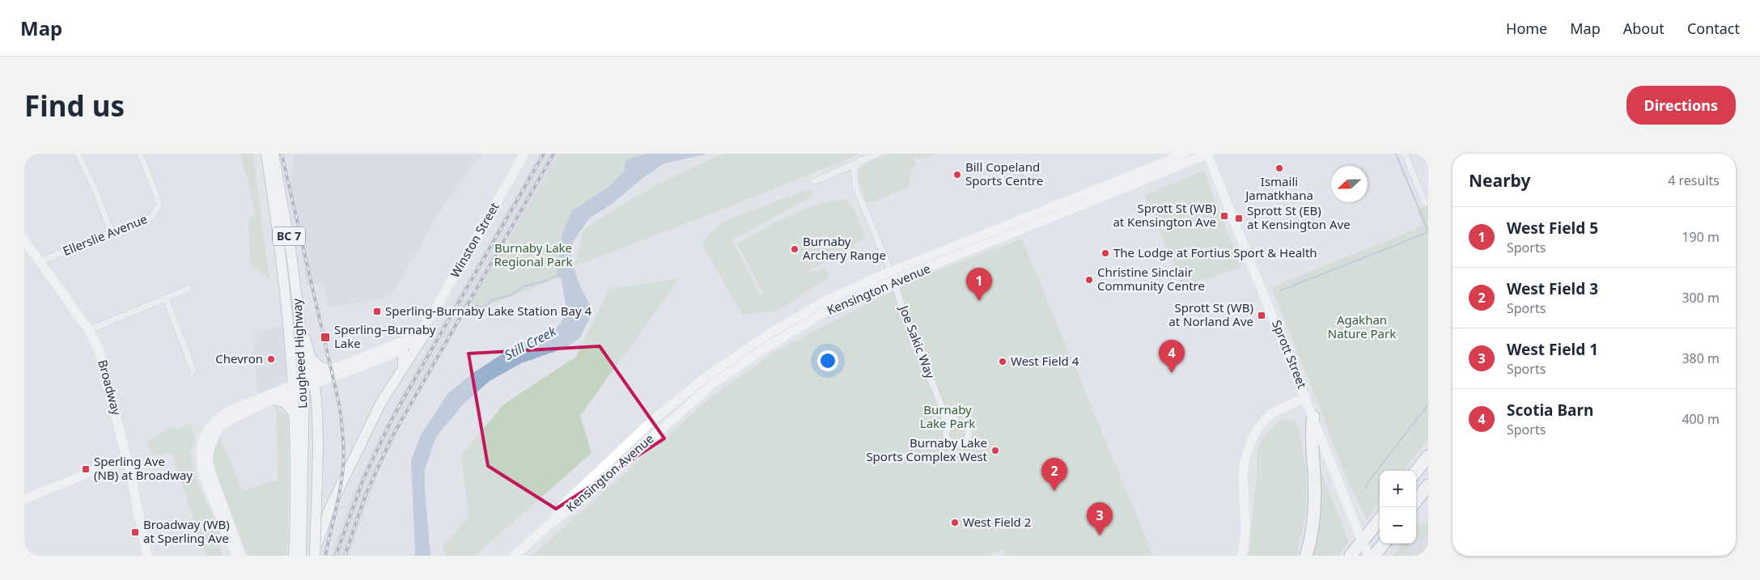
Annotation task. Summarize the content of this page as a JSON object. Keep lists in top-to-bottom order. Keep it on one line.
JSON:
{"streets":{"main road":["BC 7","Winston Street","Kensington Avenue","Lougheed Highway","Sprott Street","Broadway"],"street":["Ellerslie Avenue","Joe Sakic Way"]},"crossings":[["Ellerslie Avenue","Broadway"],["Kensington Avenue","Joe Sakic Way"],["Kensington Avenue","Sprott Street"]],"water":["Still Creek"],"parks":["Burnaby Lake Regional Park","Agakhan Nature Park","Burnaby Lake Park"],"places":{"other":["Ismaili Jamatkhana","Bill Copeland Sports Centre","Burnaby Archery Range","The Lodge at Fortius Sport & Health","Christine Sinclair Community Centre","Chevron","West Field 4","Burnaby Lake Sports Complex West","West Field 2"],"transit":["Sprott St (WB) at Kensington Ave","Sprott St (EB) at Kensington Ave","Sperling-Burnaby Lake Station Bay 4","Sprott St (WB) at Norland Ave","Sperling–Burnaby Lake","Sperling Ave (NB) at Broadway","Broadway (WB) at Sperling Ave"]},"north":"left","page":{"header":"Map","nav":["Home","Map","About","Contact"],"buttons":"Directions","title":"Find us","heading":["Nearby","4 results"],"list":[{"mark":"1","name":"West Field 5","note":"Sports","value":"190 m"},{"mark":"2","name":"West Field 3","note":"Sports","value":"300 m"},{"mark":"3","name":"West Field 1","note":"Sports","value":"380 m"},{"mark":"4","name":"Scotia Barn","note":"Sports","value":"400 m"}],"pins":["1","4","2","3"],"map_buttons":["+","−"]}}
